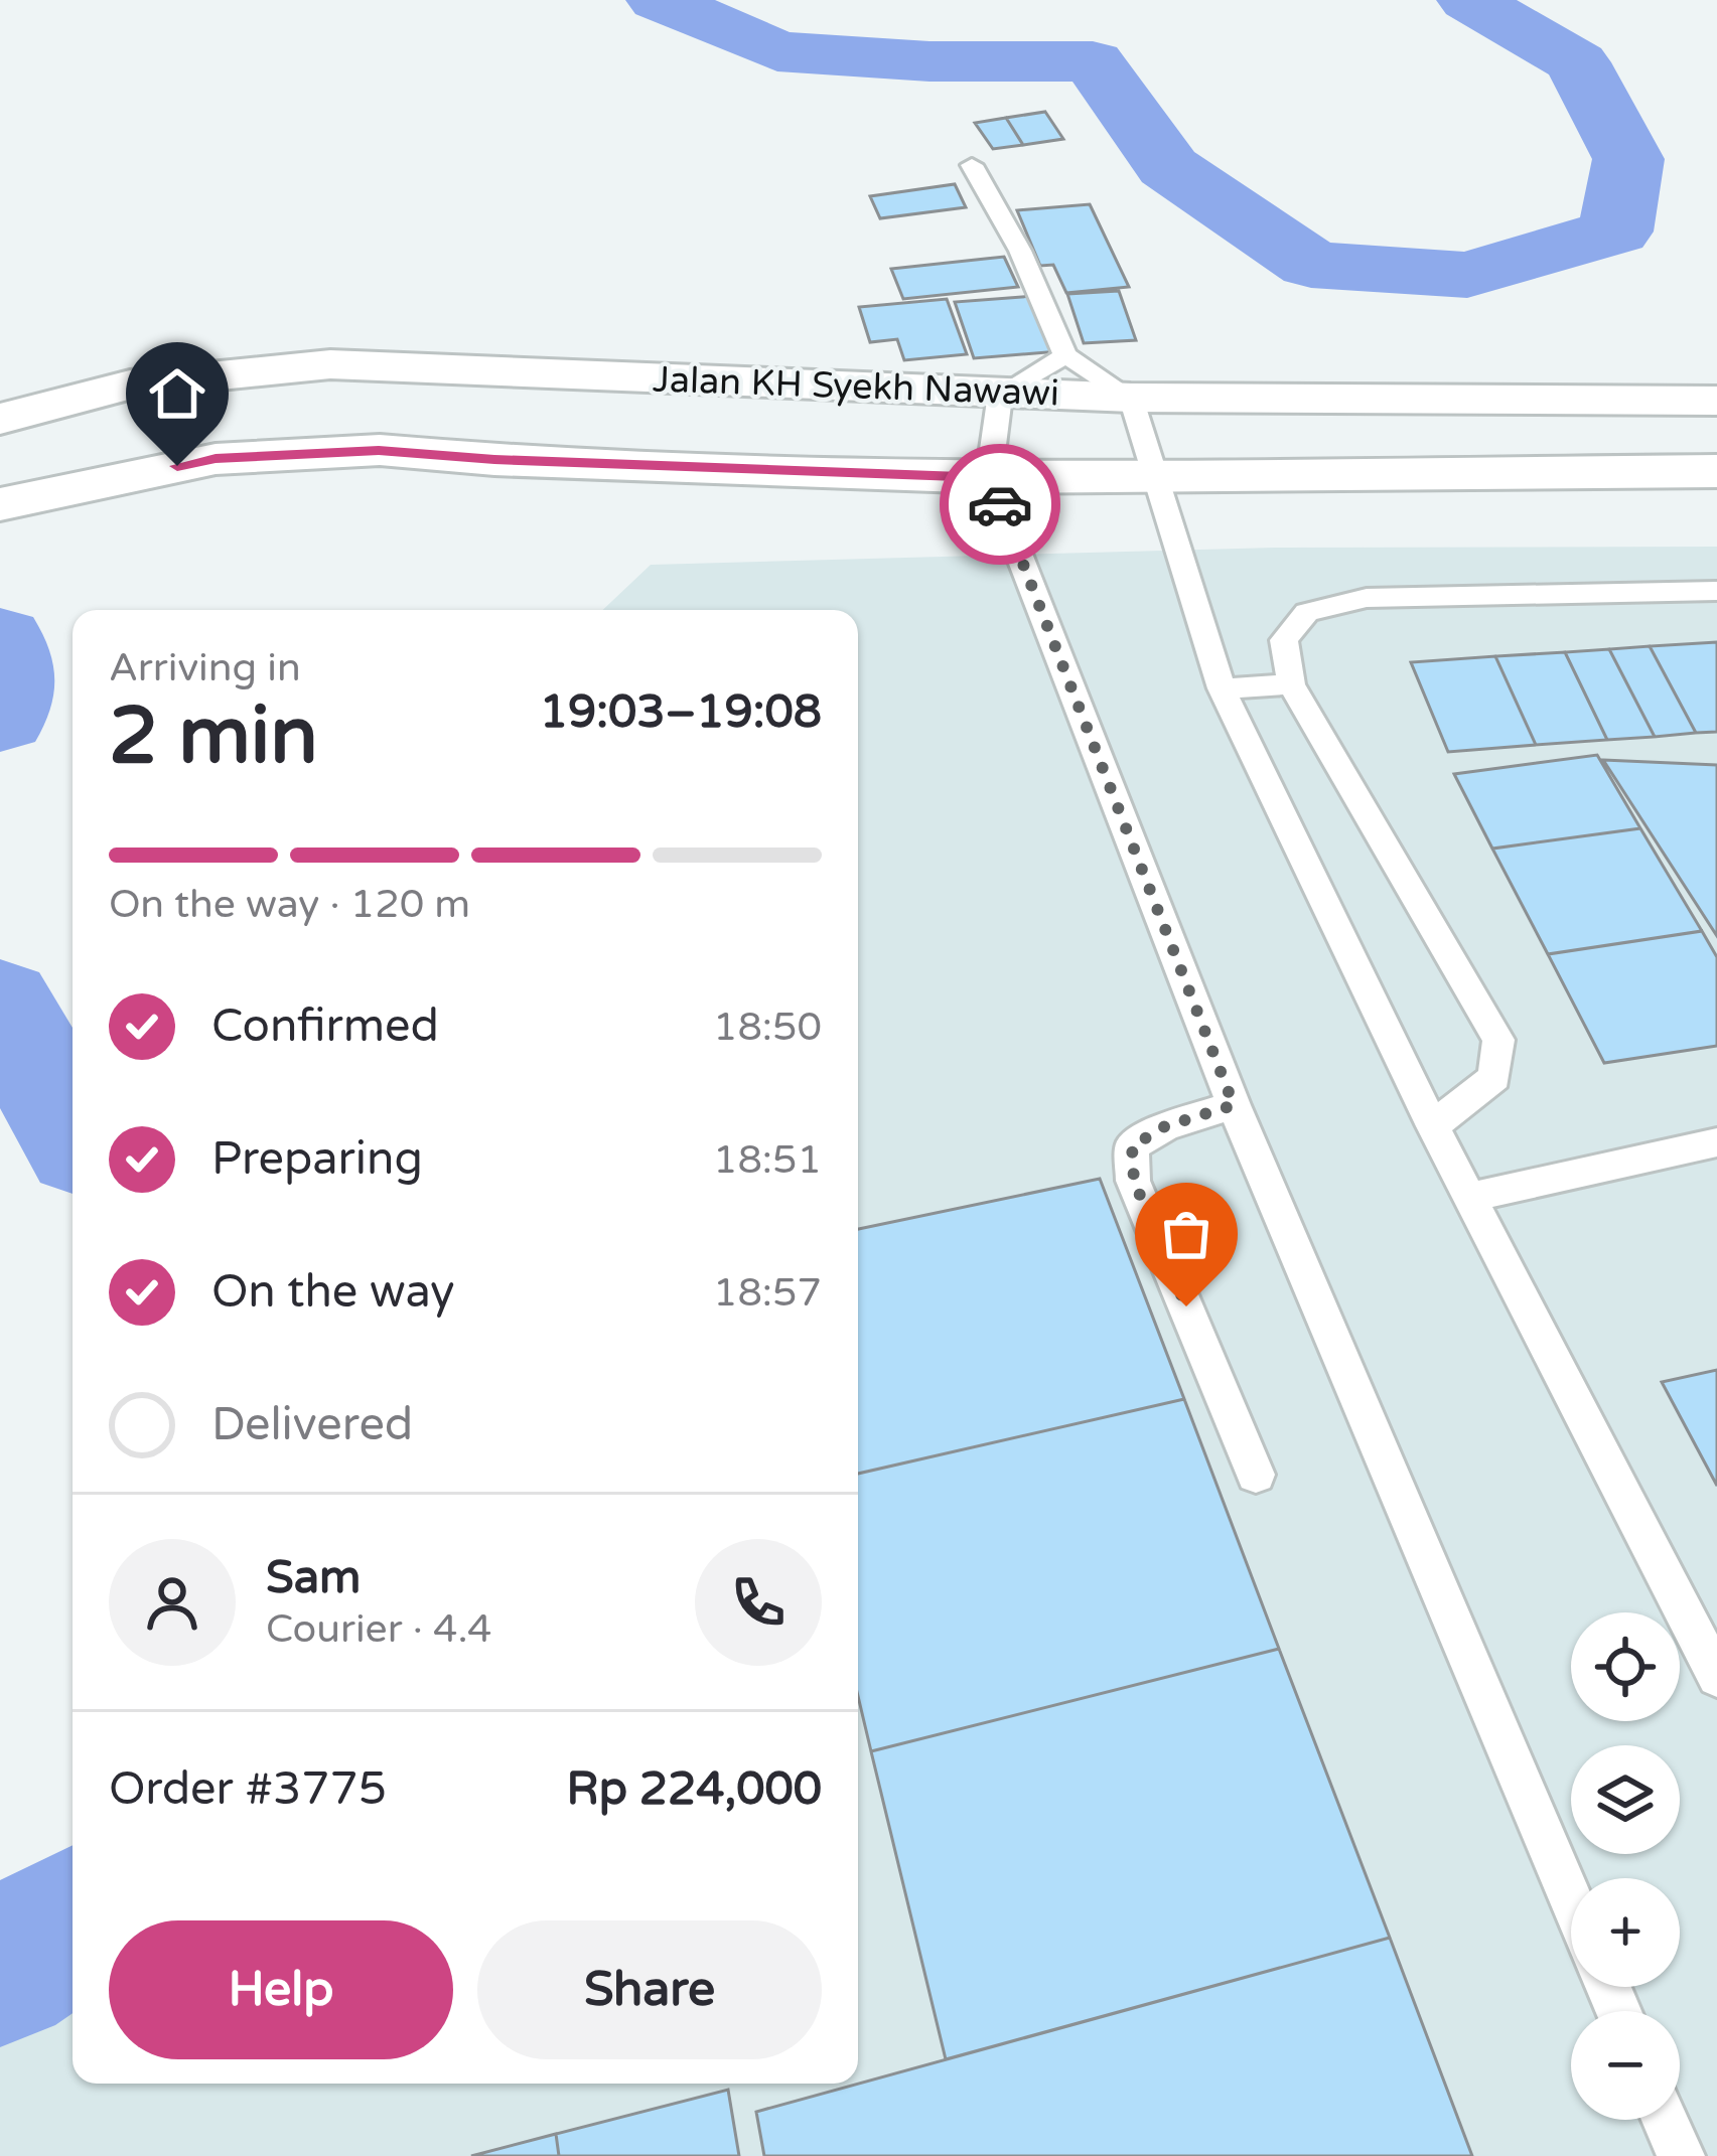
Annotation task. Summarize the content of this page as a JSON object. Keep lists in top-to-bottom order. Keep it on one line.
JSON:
{"streets":{"main road":["Jalan KH Syekh Nawawi"]},"page":{"heading":["2 min","Arriving in","19:03–19:08"],"panel":["Sam","Courier · 4.4","Order #3775","Rp 224,000"],"bar":"On the way · 120 m","list":[["Confirmed","18:50"],["Preparing","18:51"],["On the way","18:57"],"Delivered"],"map_buttons":["+","−"],"buttons":["Help","Share"]}}
